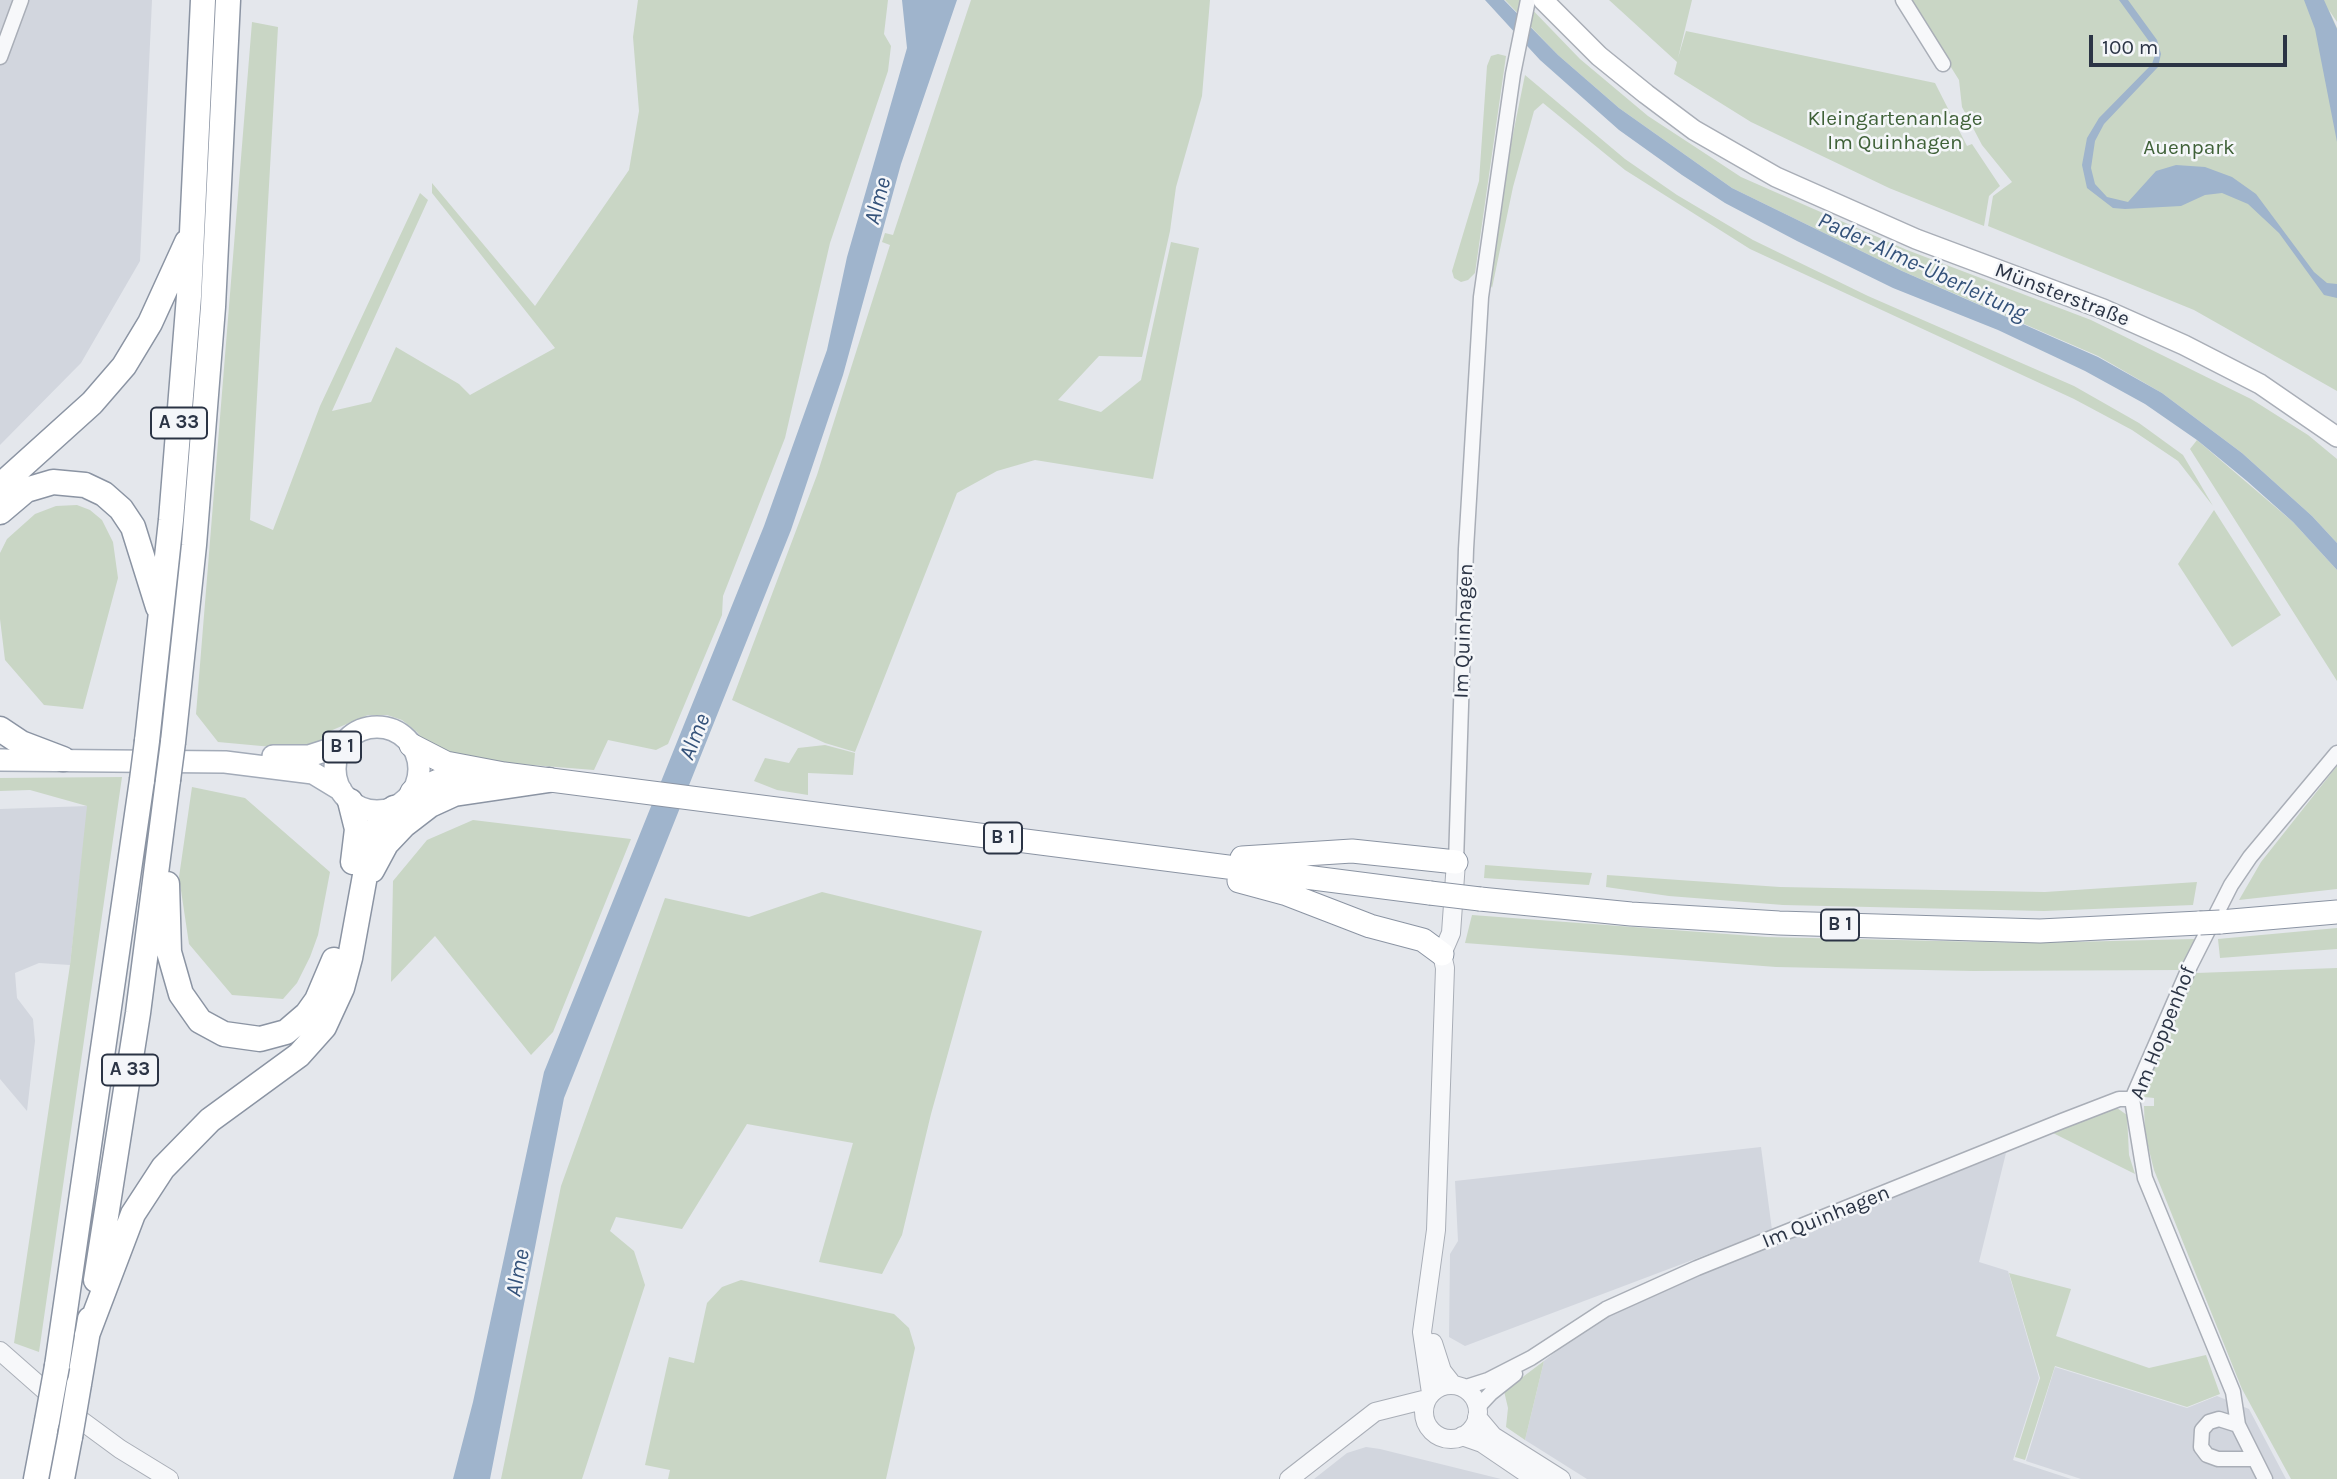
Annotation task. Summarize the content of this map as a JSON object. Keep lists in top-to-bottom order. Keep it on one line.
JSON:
{"streets":{"highway":["A 33","B 1"],"main road":["Münsterstraße"],"street":["Im Quinhagen","Am Hoppenhof"]},"crossings":[["Im Quinhagen","B 1"],["Im Quinhagen","Am Hoppenhof"]],"water":["Alme","Pader-Alme-Überleitung"],"parks":["Kleingartenanlage Im Quinhagen","Auenpark"],"scale_bar":"100 m"}
